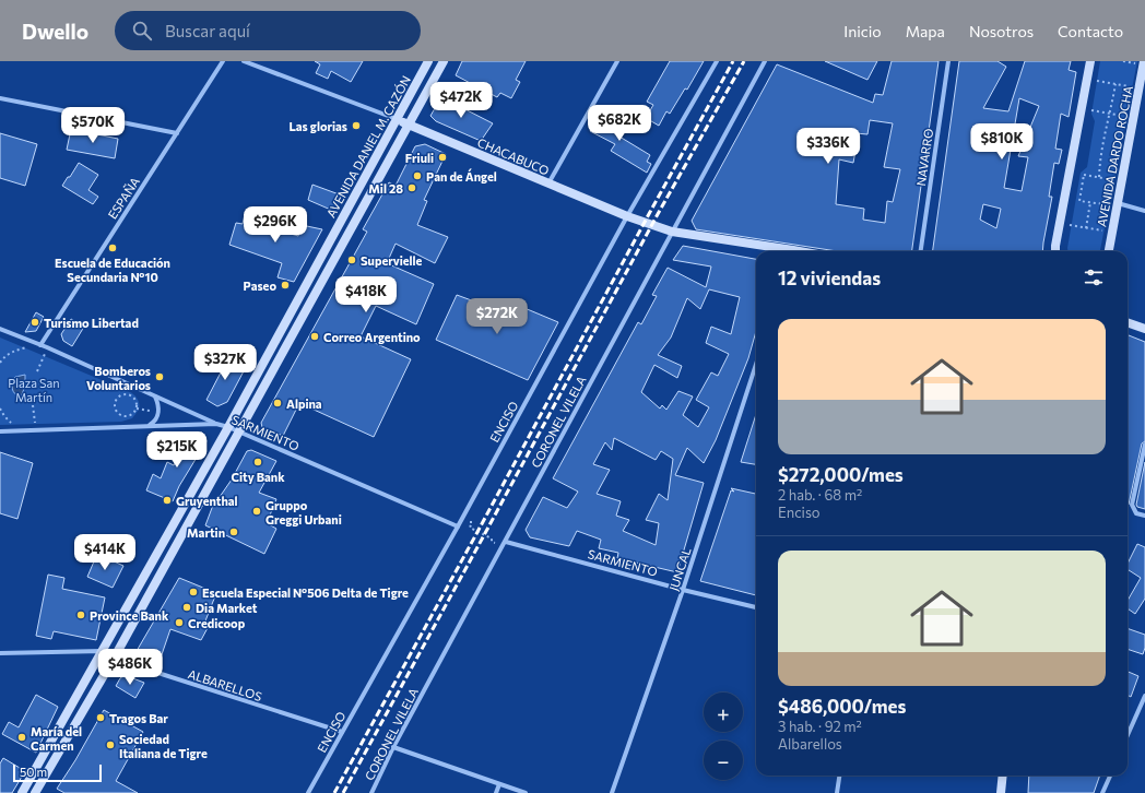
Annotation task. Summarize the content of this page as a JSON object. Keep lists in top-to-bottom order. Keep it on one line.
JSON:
{"streets":{"main road":["AVENIDA DANIEL M. CAZÓN","CHACABUCO","AVENIDA DARDO ROCHA"],"street":["NAVARRO","ESPAÑA","ENCISO","CORONEL VILELA","SARMIENTO","JUNCAL","ALBARELLOS"]},"crossings":[["AVENIDA DANIEL M. CAZÓN","CHACABUCO"],["AVENIDA DANIEL M. CAZÓN","SARMIENTO"],["AVENIDA DANIEL M. CAZÓN","ALBARELLOS"],["CHACABUCO","ENCISO"],["CHACABUCO","CORONEL VILELA"],["ENCISO","SARMIENTO"],["ENCISO","ALBARELLOS"],["CORONEL VILELA","SARMIENTO"],["SARMIENTO","JUNCAL"]],"parks":["Plaza San Martín"],"places":["Las glorias","Friuli","Pan de Ángel","Mil 28","Escuela de Educación Secundaria Nº10","Supervielle","Paseo","Turismo Libertad","Correo Argentino","Bomberos Voluntarios","Alpina","City Bank","Gruyenthal","Gruppo Greggi Urbani","Martin","Escuela Especial Nº506 Delta de Tigre","Dia Market","Province Bank","Credicoop","Tragos Bar","María del Carmen","Sociedad Italiana de Tigre"],"scale_bar":"50 m","page":{"header":"Dwello","search":"Buscar aquí","nav":["Inicio","Mapa","Nosotros","Contacto"],"price":["$472K","$682K","$570K","$810K","$336K","$296K","$418K","$272K","$327K","$215K","$414K","$486K"],"heading":"12 viviendas","list":[{"name":"$272,000/mes","note":"2 hab. · 68 m² · Enciso"},{"name":"$486,000/mes","note":"3 hab. · 92 m² · Albarellos"}],"map_buttons":["+","−"],"scale":"50 m"}}
